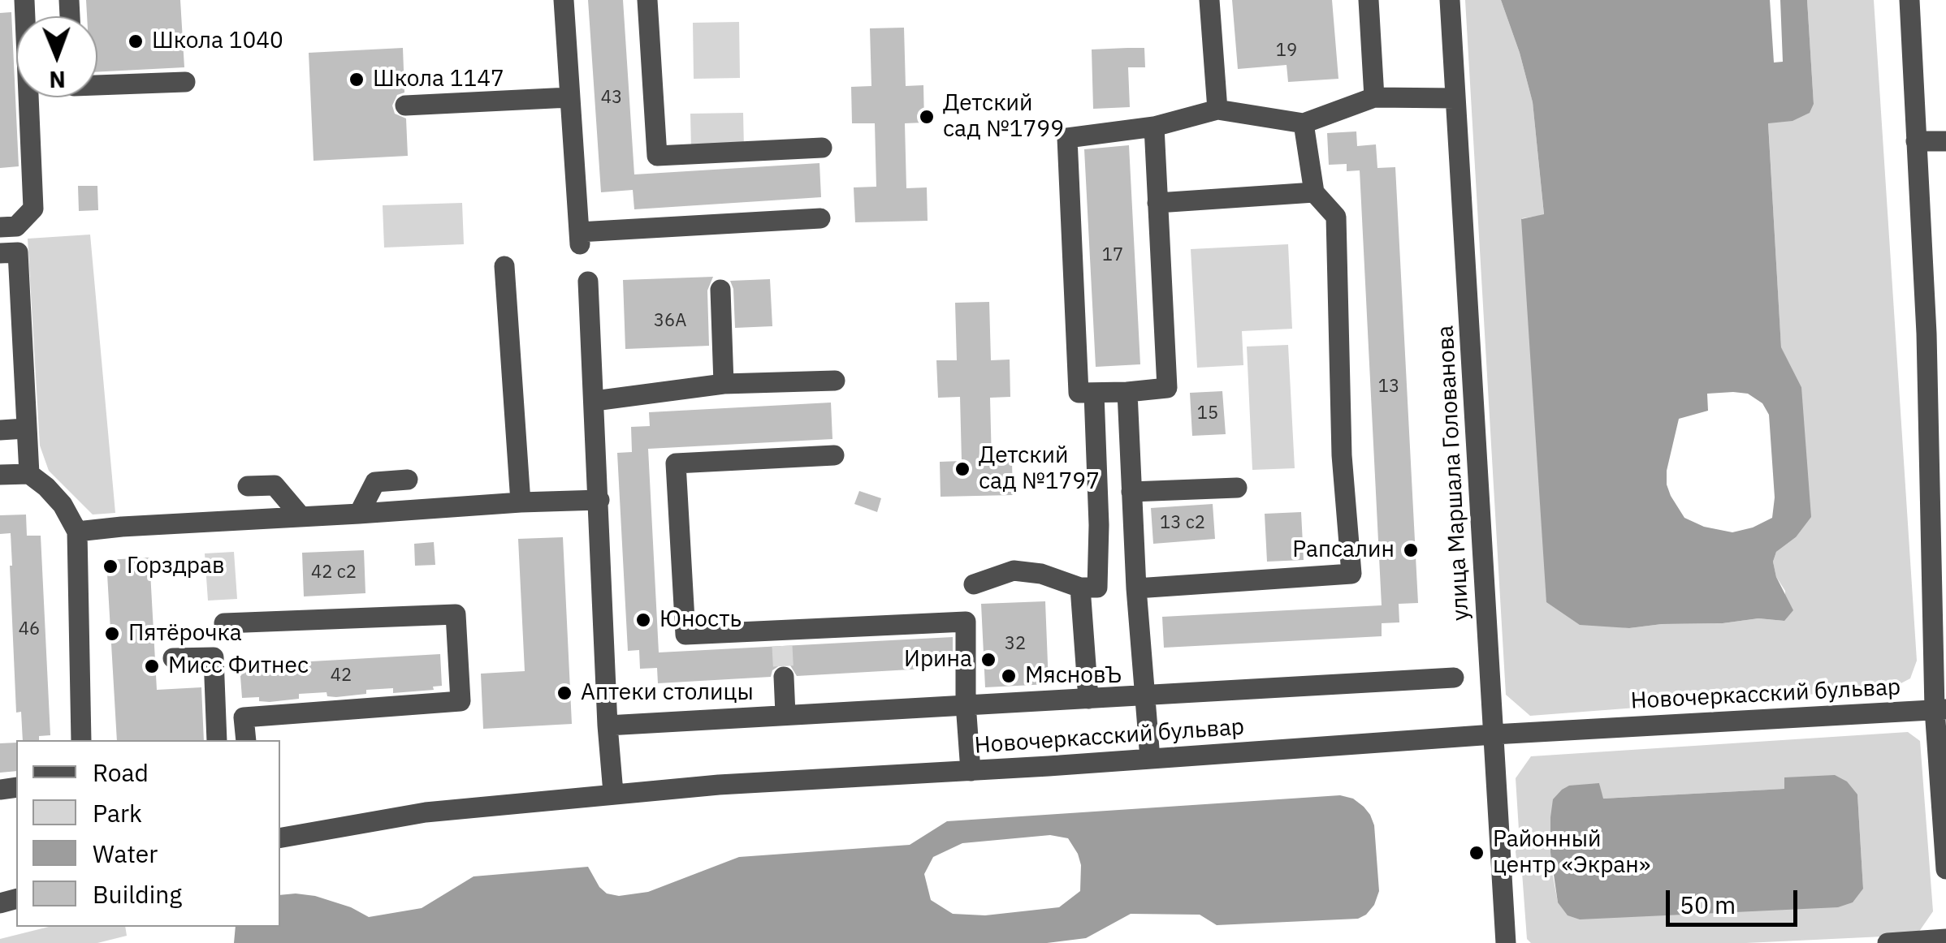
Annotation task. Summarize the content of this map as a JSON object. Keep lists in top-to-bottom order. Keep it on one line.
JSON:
{"streets":{"street":["улица Маршала Голованова","Новочеркасский бульвар"]},"crossings":[["улица Маршала Голованова","Новочеркасский бульвар"]],"places":["Школа 1040","Школа 1147","Детский сад №1799","Детский сад №1797","Рапсалин","Горздрав","Юность","Пятёрочка","Ирина","Мисс Фитнес","МясновЪ","Аптеки столицы","Районный центр «Экран»"],"house_numbers":["19","43","17","36А","13","15","13 с2","42 с2","46","32","42"],"legend":["Road","Park","Water","Building"],"scale_bar":"50 m","north":"bottom"}
